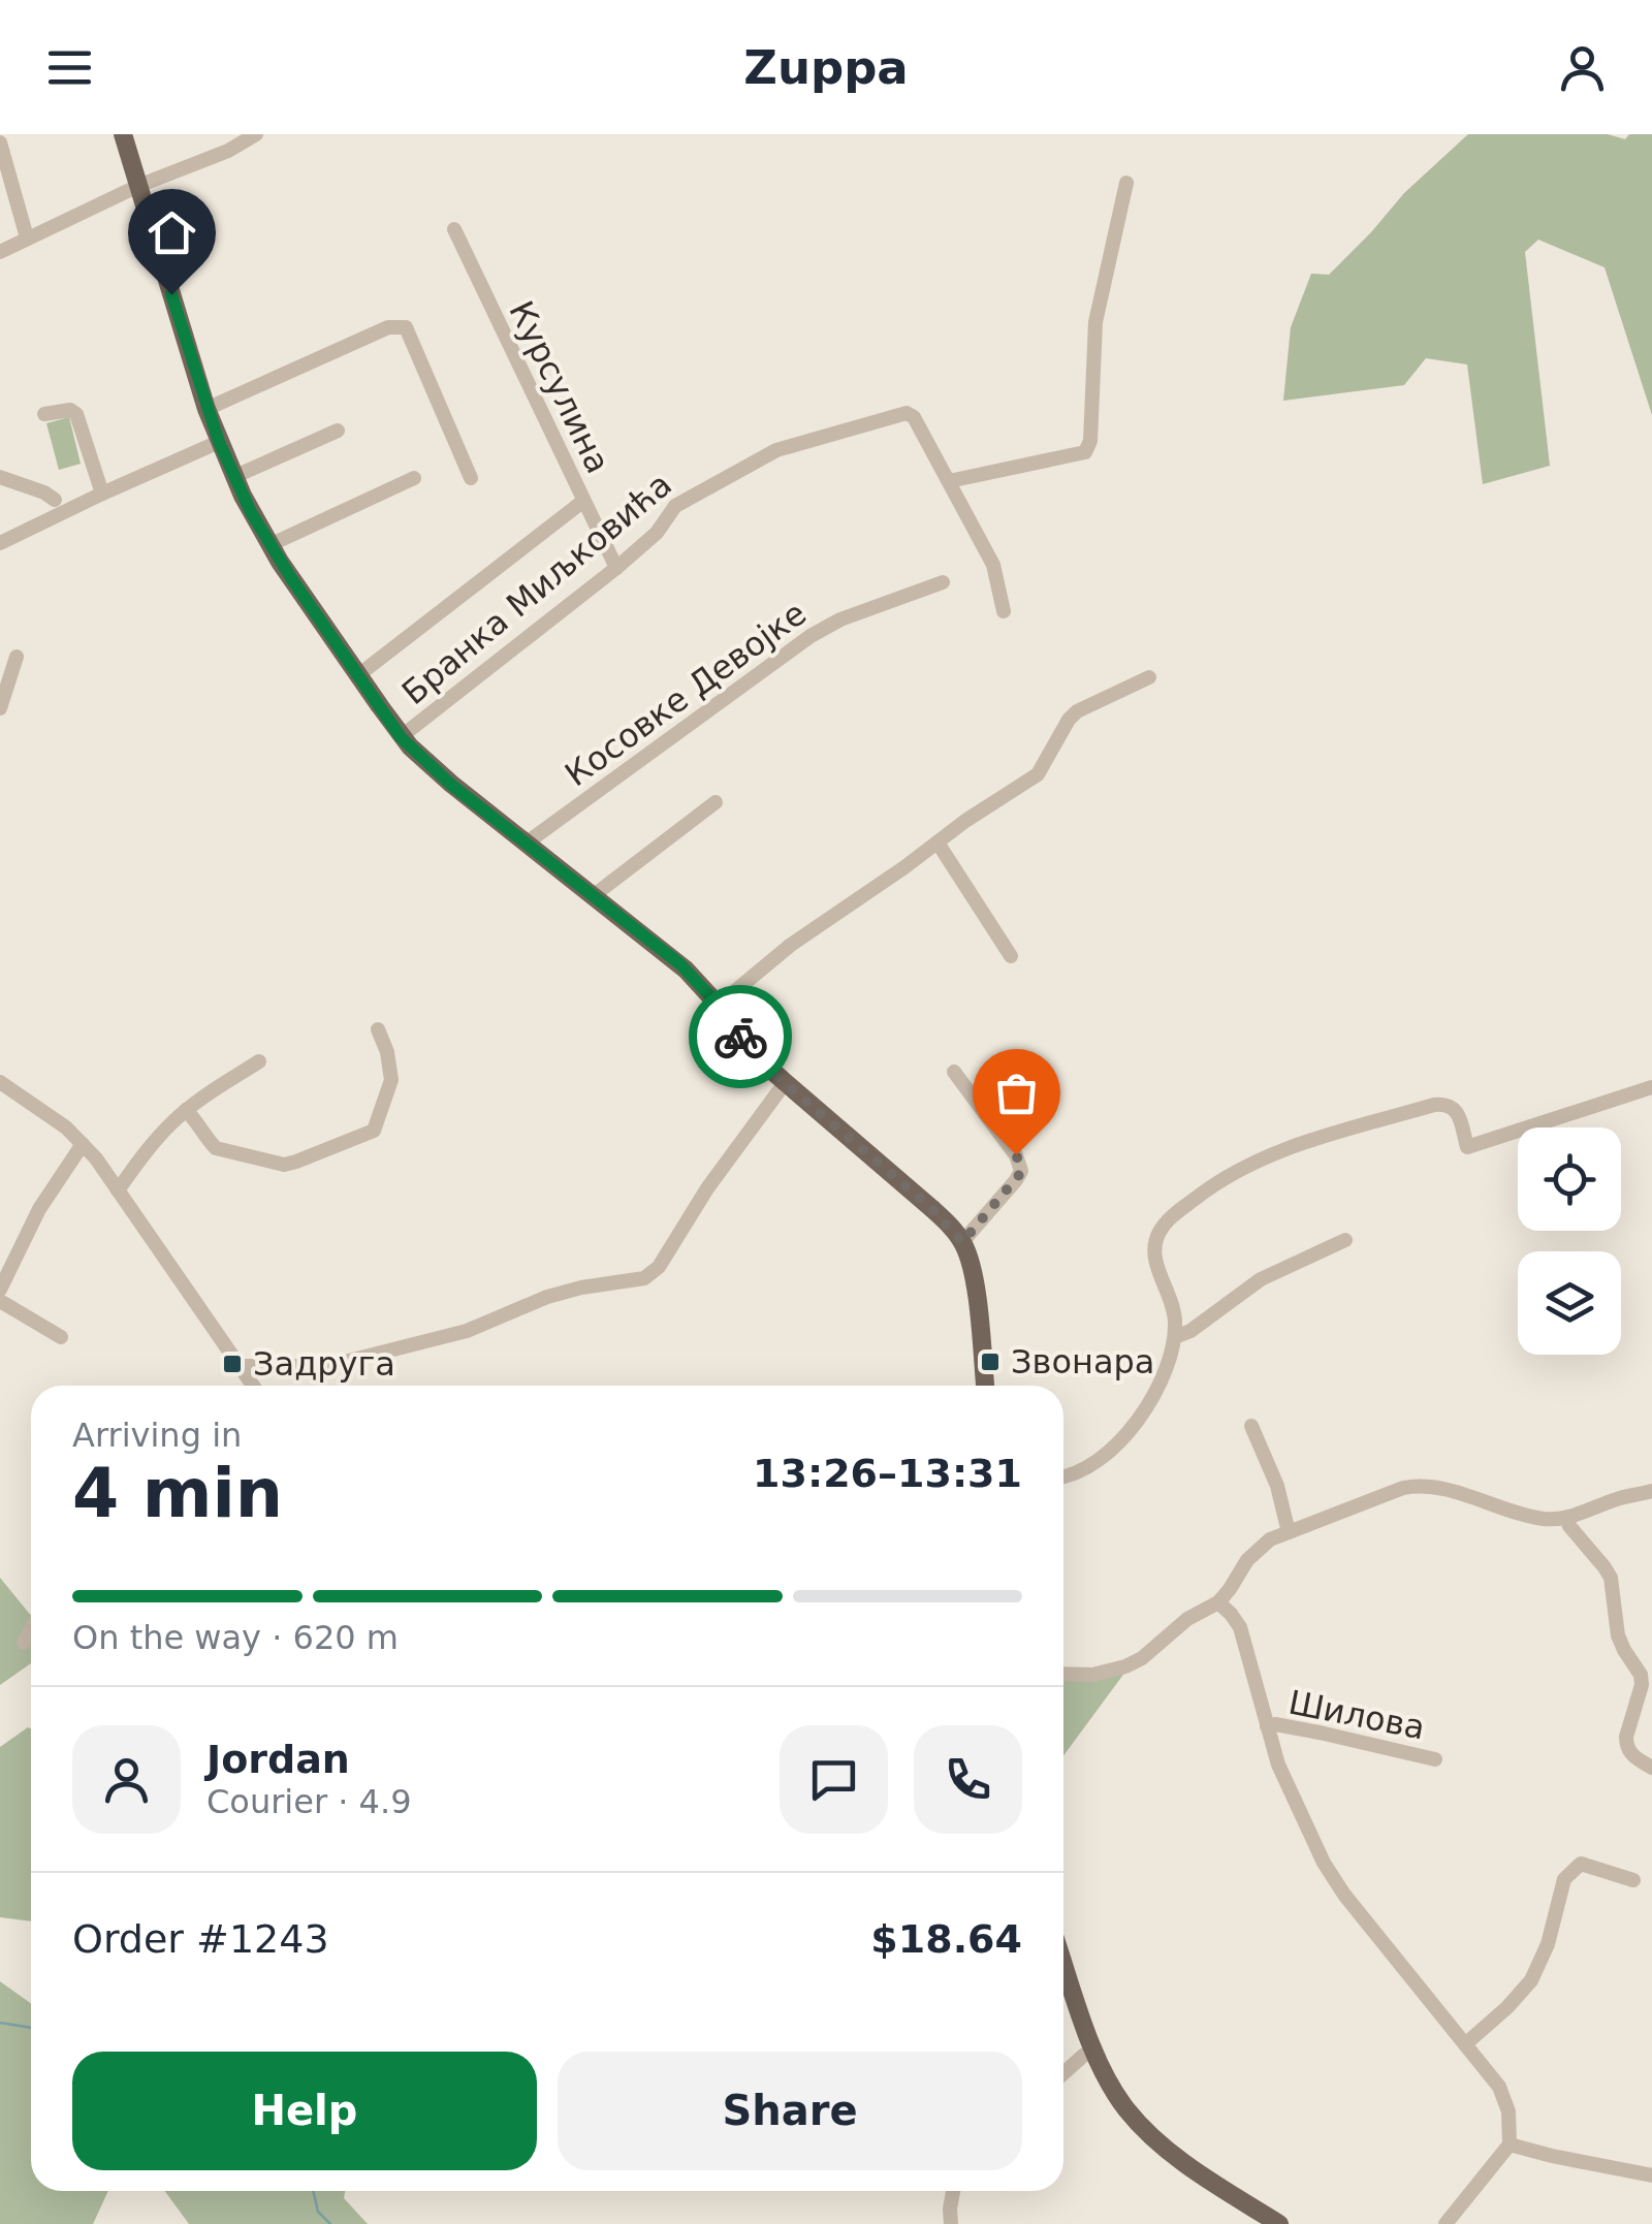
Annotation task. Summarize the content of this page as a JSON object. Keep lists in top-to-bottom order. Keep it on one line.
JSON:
{"streets":{"street":["Курсулина","Бранка Миљковића","Косовке Девојке","Шилова"]},"crossings":[["Курсулина","Бранка Миљковића"]],"places":{"transit":["Звонара","Задруга"]},"page":{"header":"Zuppa","heading":["4 min","Arriving in","13:26–13:31"],"panel":["Jordan","Courier · 4.9","Order #1243","$18.64"],"bar":"On the way · 620 m","buttons":["Help","Share"]}}
